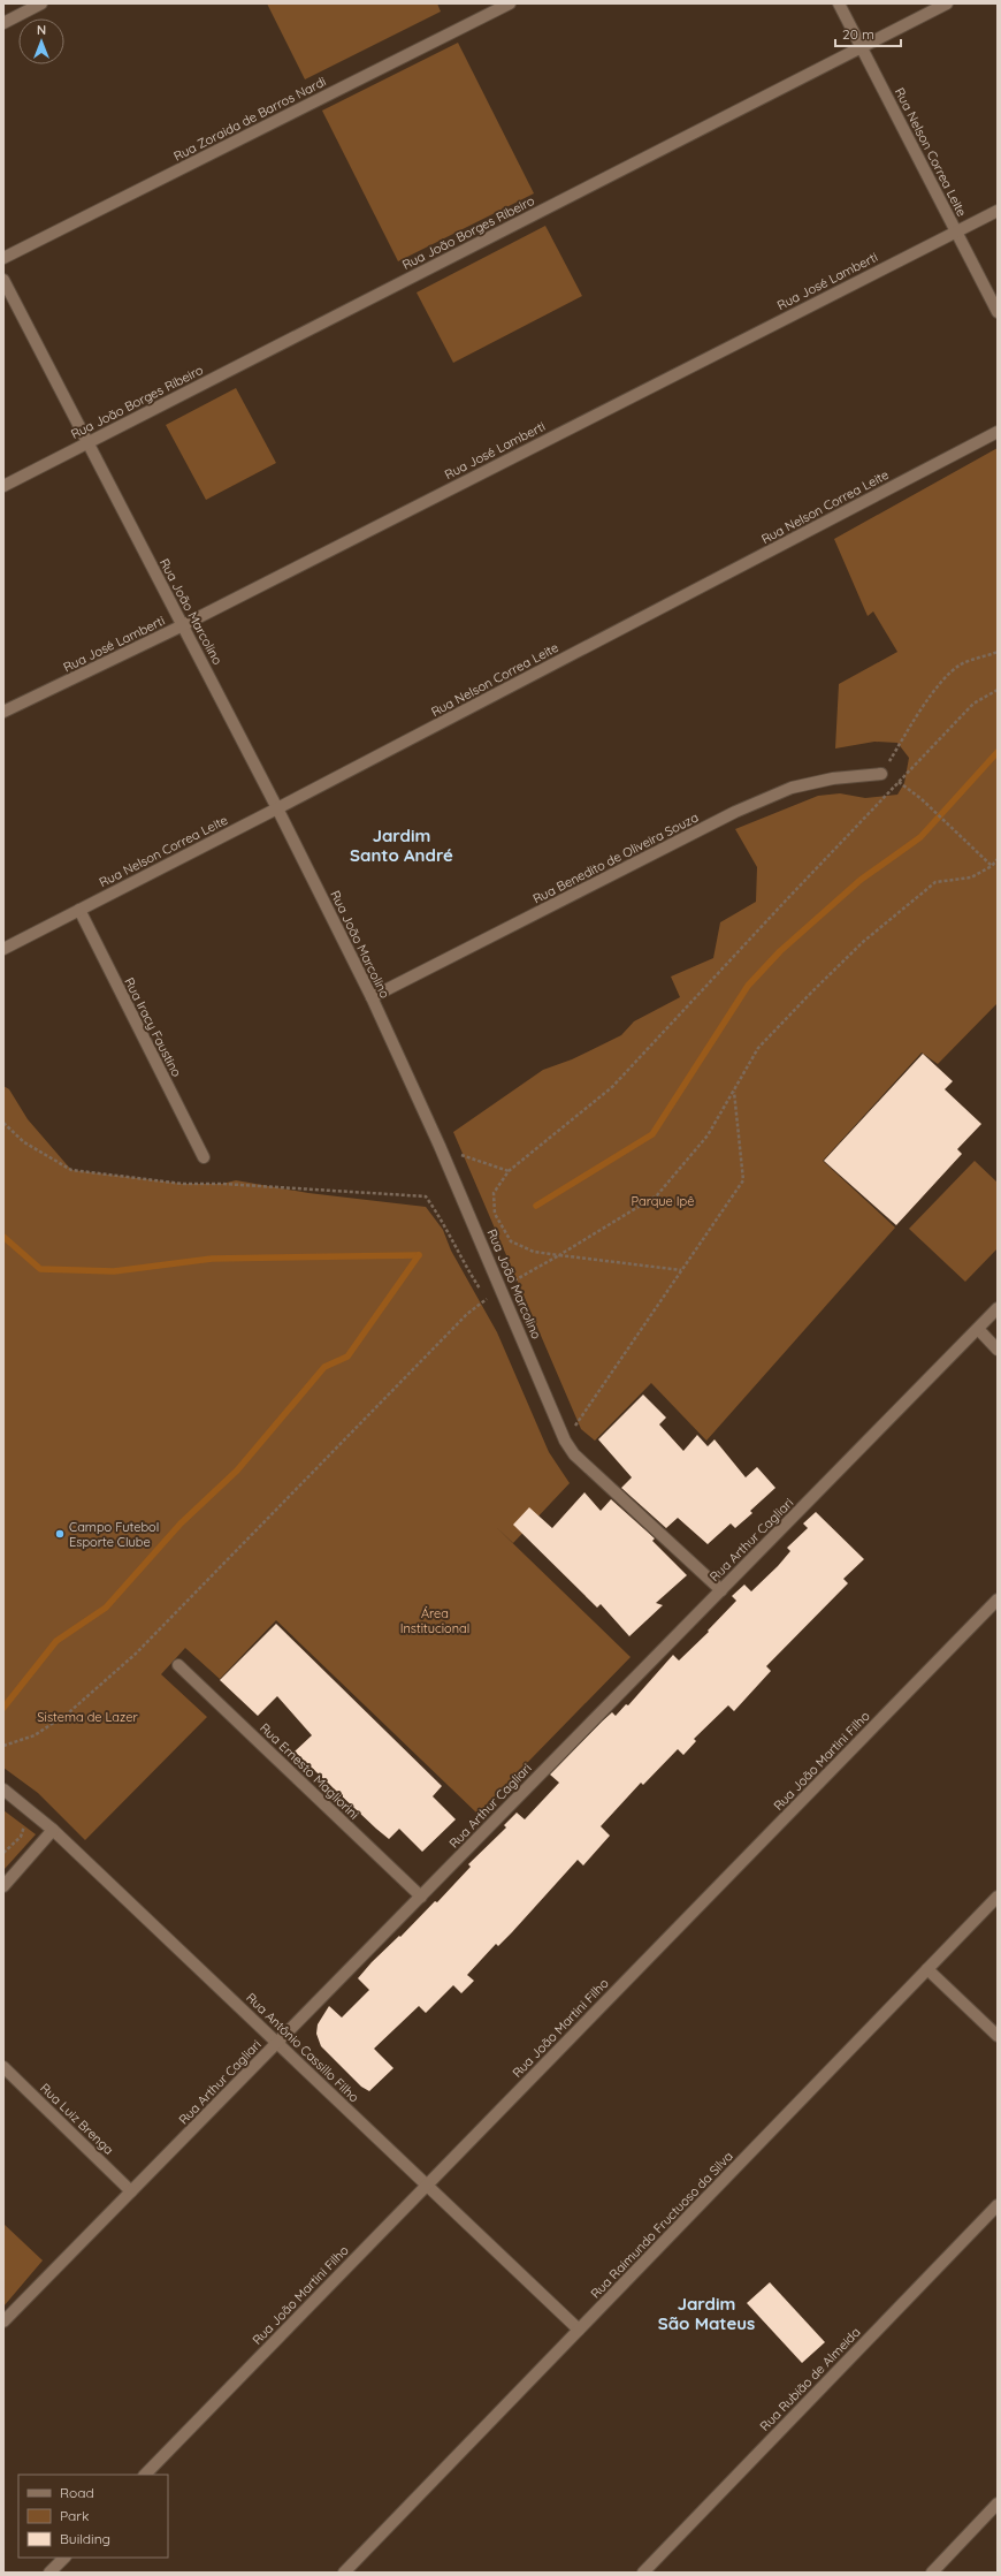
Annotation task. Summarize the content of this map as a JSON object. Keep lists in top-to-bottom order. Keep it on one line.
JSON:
{"streets":{"street":["Rua Zoraida de Barros Nardi","Rua Nelson Correa Leite","Rua João Borges Ribeiro","Rua José Lamberti","Rua João Marcolino","Rua Benedito de Oliveira Souza","Rua Iracy Faustino","Rua Arthur Cagliari","Rua João Martini Filho","Rua Ernesto Magliorini","Rua Antônio Cassillo Filho","Rua Luiz Brenga","Rua Raimundo Fructuoso da Silva","Rua Rubião de Almeida"]},"crossings":[["Rua Nelson Correa Leite","Rua João Borges Ribeiro"],["Rua Nelson Correa Leite","Rua José Lamberti"],["Rua Nelson Correa Leite","Rua João Marcolino"],["Rua Nelson Correa Leite","Rua Iracy Faustino"],["Rua João Borges Ribeiro","Rua João Marcolino"],["Rua José Lamberti","Rua João Marcolino"],["Rua João Marcolino","Rua Benedito de Oliveira Souza"],["Rua João Marcolino","Rua Arthur Cagliari"],["Rua Arthur Cagliari","Rua Ernesto Magliorini"],["Rua Arthur Cagliari","Rua Antônio Cassillo Filho"],["Rua Arthur Cagliari","Rua Luiz Brenga"],["Rua João Martini Filho","Rua Antônio Cassillo Filho"],["Rua Antônio Cassillo Filho","Rua Raimundo Fructuoso da Silva"]],"districts":["Jardim Santo André","Jardim São Mateus"],"parks":["Parque Ipê","Área Institucional","Sistema de Lazer"],"places":["Campo Futebol Esporte Clube"],"legend":["Road","Park","Building"],"scale_bar":"20 m","north":"top"}
